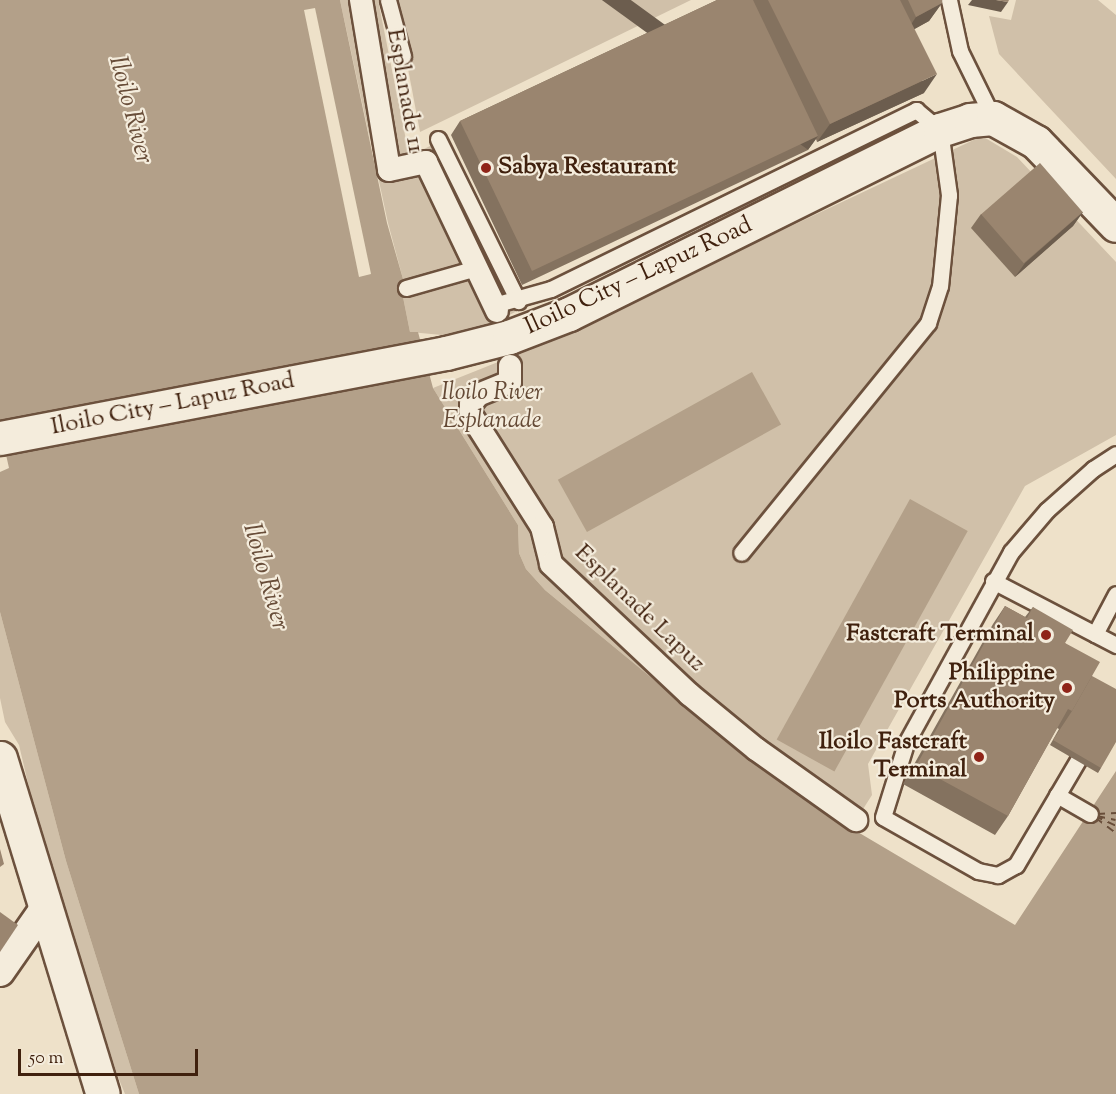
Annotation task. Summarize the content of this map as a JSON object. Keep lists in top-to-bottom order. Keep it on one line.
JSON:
{"streets":{"main road":["Iloilo City – Lapuz Road"],"street":["Esplanade 11","Esplanade Lapuz"]},"water":["Iloilo River"],"parks":["Iloilo River Esplanade"],"places":["Sabya Restaurant","Fastcraft Terminal","Philippine Ports Authority","Iloilo Fastcraft Terminal"],"scale_bar":"50 m"}
